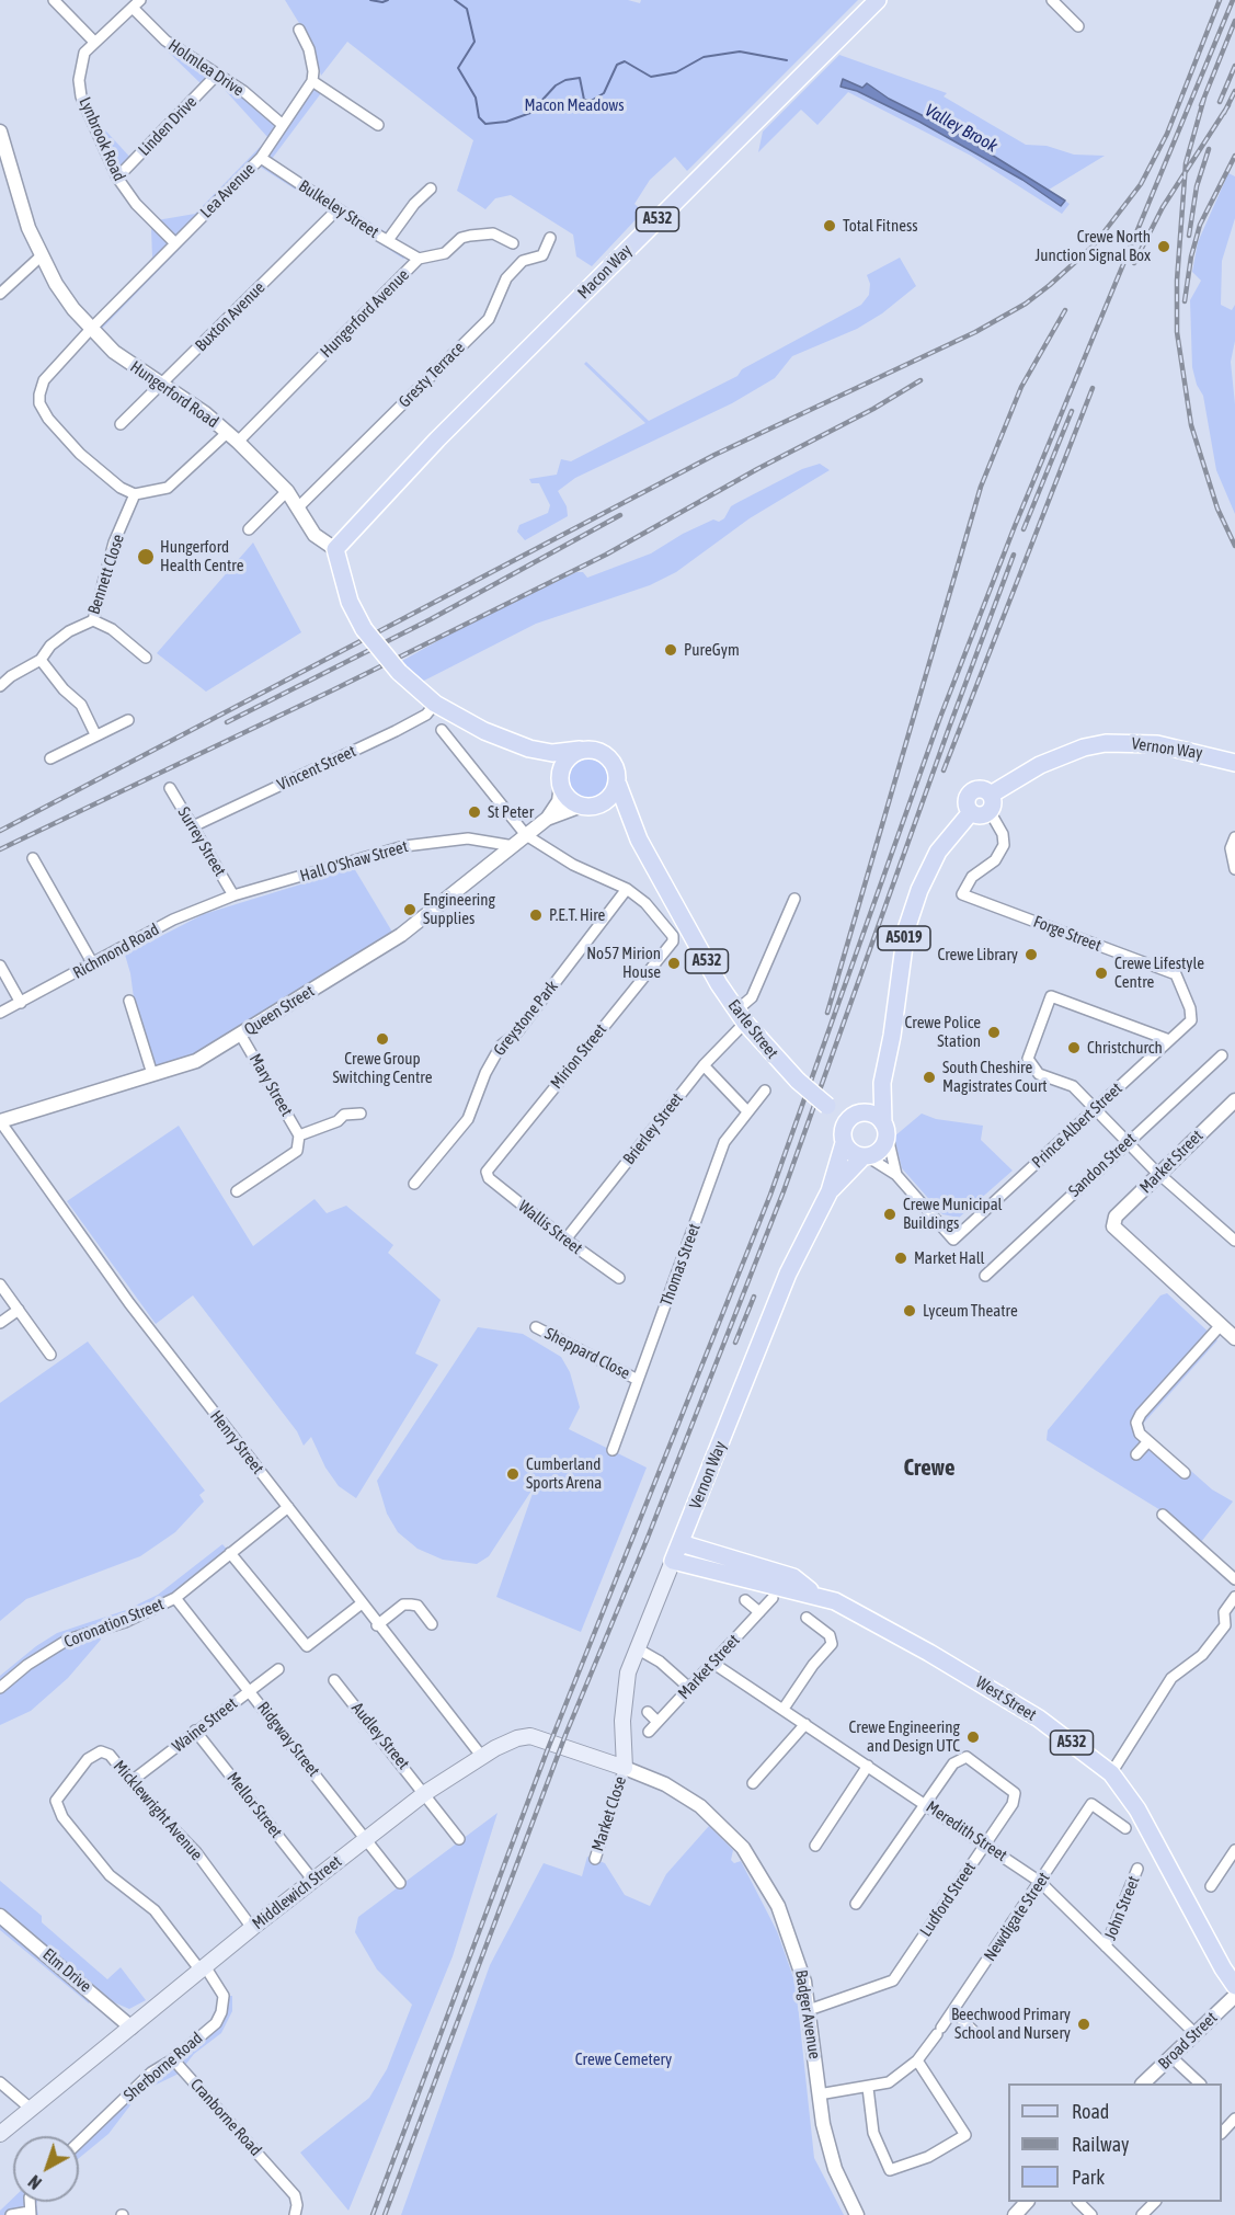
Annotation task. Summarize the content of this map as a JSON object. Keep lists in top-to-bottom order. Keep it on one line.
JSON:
{"streets":{"main road":["A532","Macon Way","Vernon Way","A5019","Earle Street","West Street","Middlewich Street"],"street":["Holmlea Drive","Linden Drive","Lynbrook Road","Lea Avenue","Bulkeley Street","Hungerford Avenue","Buxton Avenue","Gresty Terrace","Hungerford Road","Bennett Close","Vincent Street","Surrey Street","Hall O'Shaw Street","Forge Street","Richmond Road","Queen Street","Greystone Park","Mirion Street","Mary Street","Prince Albert Street","Brierley Street","Market Street","Sandon Street","Wallis Street","Thomas Street","Sheppard Close","Henry Street","Coronation Street","Waine Street","Audley Street","Ridgway Street","Mellor Street","Micklewright Avenue","Market Close","Meredith Street","Ludford Street","John Street","Newdigate Street","Elm Drive","Badger Avenue","Broad Street","Sherborne Road","Cranborne Road"]},"crossings":[["Holmlea Drive","Linden Drive"],["Holmlea Drive","Lynbrook Road"],["Holmlea Drive","Lea Avenue"],["Linden Drive","Lynbrook Road"],["Lynbrook Road","Lea Avenue"],["Lea Avenue","Bulkeley Street"],["Lea Avenue","Hungerford Avenue"],["Lea Avenue","Hungerford Road"],["Lea Avenue","Bennett Close"],["Bulkeley Street","Hungerford Avenue"],["Bulkeley Street","Buxton Avenue"],["Macon Way","Hungerford Road"],["Hungerford Avenue","Hungerford Road"],["Hungerford Avenue","Bennett Close"],["Buxton Avenue","Hungerford Road"],["Gresty Terrace","Hungerford Road"],["Vernon Way","Forge Street"],["Vernon Way","Earle Street"],["Vernon Way","West Street"],["Vernon Way","Market Close"],["Vernon Way","Middlewich Street"],["Vernon Way","Badger Avenue"],["Vincent Street","Surrey Street"],["Surrey Street","Hall O'Shaw Street"],["Surrey Street","Richmond Road"],["Hall O'Shaw Street","Richmond Road"],["Hall O'Shaw Street","Queen Street"],["Forge Street","Prince Albert Street"],["Queen Street","Mary Street"],["Queen Street","Henry Street"],["Greystone Park","Mirion Street"],["Earle Street","Brierley Street"],["Mirion Street","Wallis Street"],["Brierley Street","Wallis Street"],["Market Street","Meredith Street"],["Thomas Street","Sheppard Close"],["Henry Street","Coronation Street"],["Henry Street","Middlewich Street"],["Coronation Street","Ridgway Street"],["Waine Street","Ridgway Street"],["Waine Street","Mellor Street"],["Waine Street","Micklewright Avenue"],["Audley Street","Middlewich Street"],["Ridgway Street","Middlewich Street"],["Mellor Street","Middlewich Street"],["Micklewright Avenue","Middlewich Street"],["Micklewright Avenue","Sherborne Road"],["Market Close","Middlewich Street"],["Market Close","Badger Avenue"],["Meredith Street","Ludford Street"],["Meredith Street","John Street"],["Meredith Street","Newdigate Street"],["Meredith Street","Broad Street"],["Middlewich Street","Elm Drive"],["Middlewich Street","Badger Avenue"],["Middlewich Street","Sherborne Road"],["Ludford Street","Badger Avenue"],["Newdigate Street","Badger Avenue"],["Sherborne Road","Cranborne Road"]],"districts":["Crewe"],"water":["Valley Brook"],"parks":["Macon Meadows","Crewe Cemetery"],"places":["Total Fitness","Crewe North Junction Signal Box","Hungerford Health Centre","PureGym","St Peter","Engineering Supplies","P.E.T. Hire","Crewe Library","No57 Mirion House","Crewe Lifestyle Centre","Crewe Police Station","Crewe Group Switching Centre","Christchurch","South Cheshire Magistrates Court","Crewe Municipal Buildings","Market Hall","Lyceum Theatre","Cumberland Sports Arena","Crewe Engineering and Design UTC","Beechwood Primary School and Nursery"],"legend":["Road","Railway","Park"],"north":"bottom left"}
